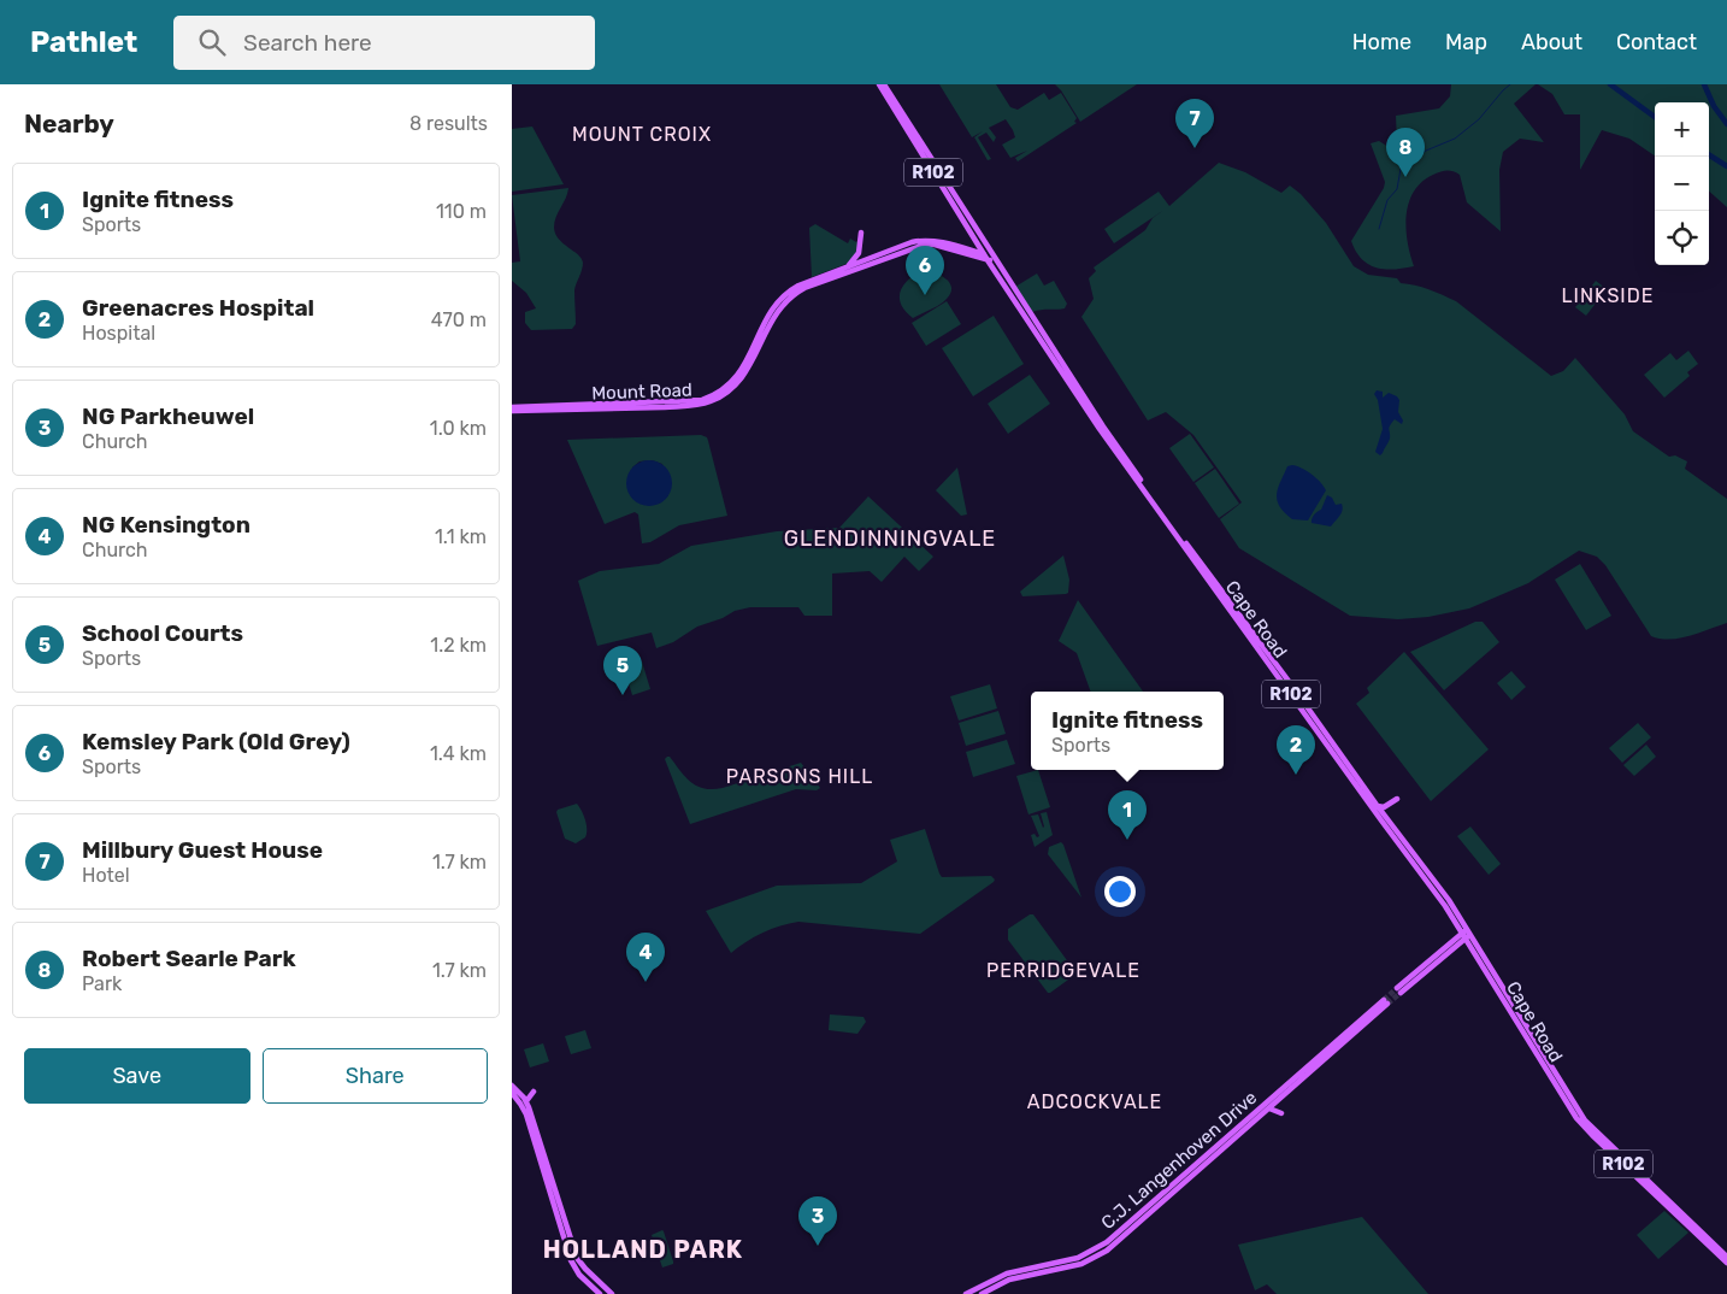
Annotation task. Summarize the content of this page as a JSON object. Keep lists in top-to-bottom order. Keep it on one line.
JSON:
{"streets":{"main road":["R102","Mount Road","Cape Road","C.J. Langenhoven Drive"]},"crossings":[["Mount Road","Cape Road"]],"districts":["MOUNT CROIX","LINKSIDE","GLENDINNINGVALE","PARSONS HILL","PERRIDGEVALE","ADCOCKVALE","HOLLAND PARK"],"page":{"header":"Pathlet","search":"Search here","nav":["Home","Map","About","Contact"],"heading":["Nearby","8 results"],"pins":["7","8","6","5","2","1","4","3"],"map_buttons":["+","−"],"list":[{"mark":"1","name":"Ignite fitness","note":"Sports","value":"110 m"},{"mark":"2","name":"Greenacres Hospital","note":"Hospital","value":"470 m"},{"mark":"3","name":"NG Parkheuwel","note":"Church","value":"1.0 km"},{"mark":"4","name":"NG Kensington","note":"Church","value":"1.1 km"},{"mark":"5","name":"School Courts","note":"Sports","value":"1.2 km"},{"mark":"6","name":"Kemsley Park (Old Grey)","note":"Sports","value":"1.4 km"},{"mark":"7","name":"Millbury Guest House","note":"Hotel","value":"1.7 km"},{"mark":"8","name":"Robert Searle Park","note":"Park","value":"1.7 km"}],"popup":["Ignite fitness","Sports"],"buttons":["Save","Share"]}}
